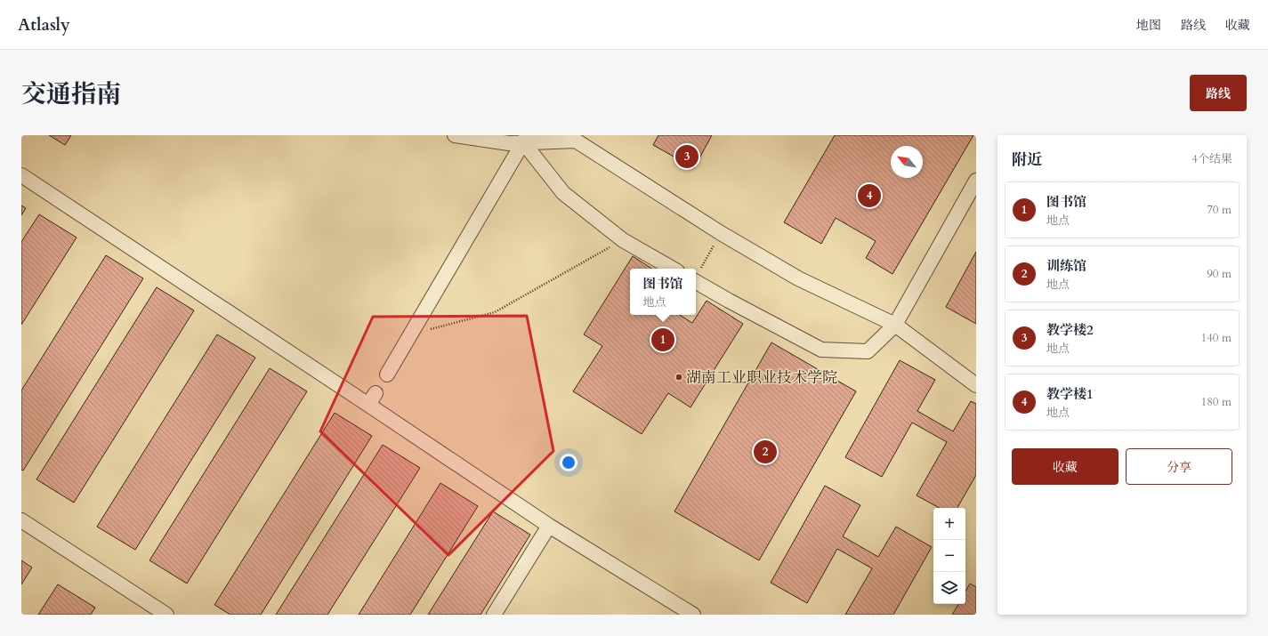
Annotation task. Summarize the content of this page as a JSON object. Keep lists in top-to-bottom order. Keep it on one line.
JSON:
{"places":["湖南工业职业技术学院"],"north":"top left","page":{"header":"Atlasly","nav":["地图","路线","收藏"],"title":"交通指南","buttons":["路线",["收藏","分享"]],"heading":["附近","4个结果"],"pins":["3","4","1","2"],"list":[{"mark":"1","name":"图书馆","note":"地点","value":"70 m"},{"mark":"2","name":"训练馆","note":"地点","value":"90 m"},{"mark":"3","name":"教学楼2","note":"地点","value":"140 m"},{"mark":"4","name":"教学楼1","note":"地点","value":"180 m"}],"popup":["图书馆","地点"],"map_buttons":["+","−"]}}
